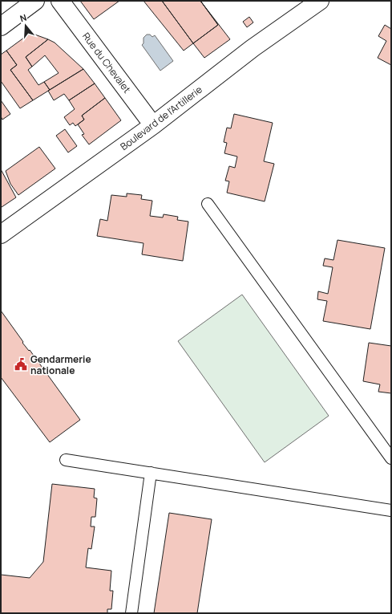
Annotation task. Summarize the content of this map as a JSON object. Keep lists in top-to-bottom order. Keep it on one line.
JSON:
{"streets":{"street":["Rue du Chevalet","Boulevard de l'Artillerie"]},"crossings":[["Rue du Chevalet","Boulevard de l'Artillerie"]],"places":{"public building":["Gendarmerie nationale"]},"north":"top"}
